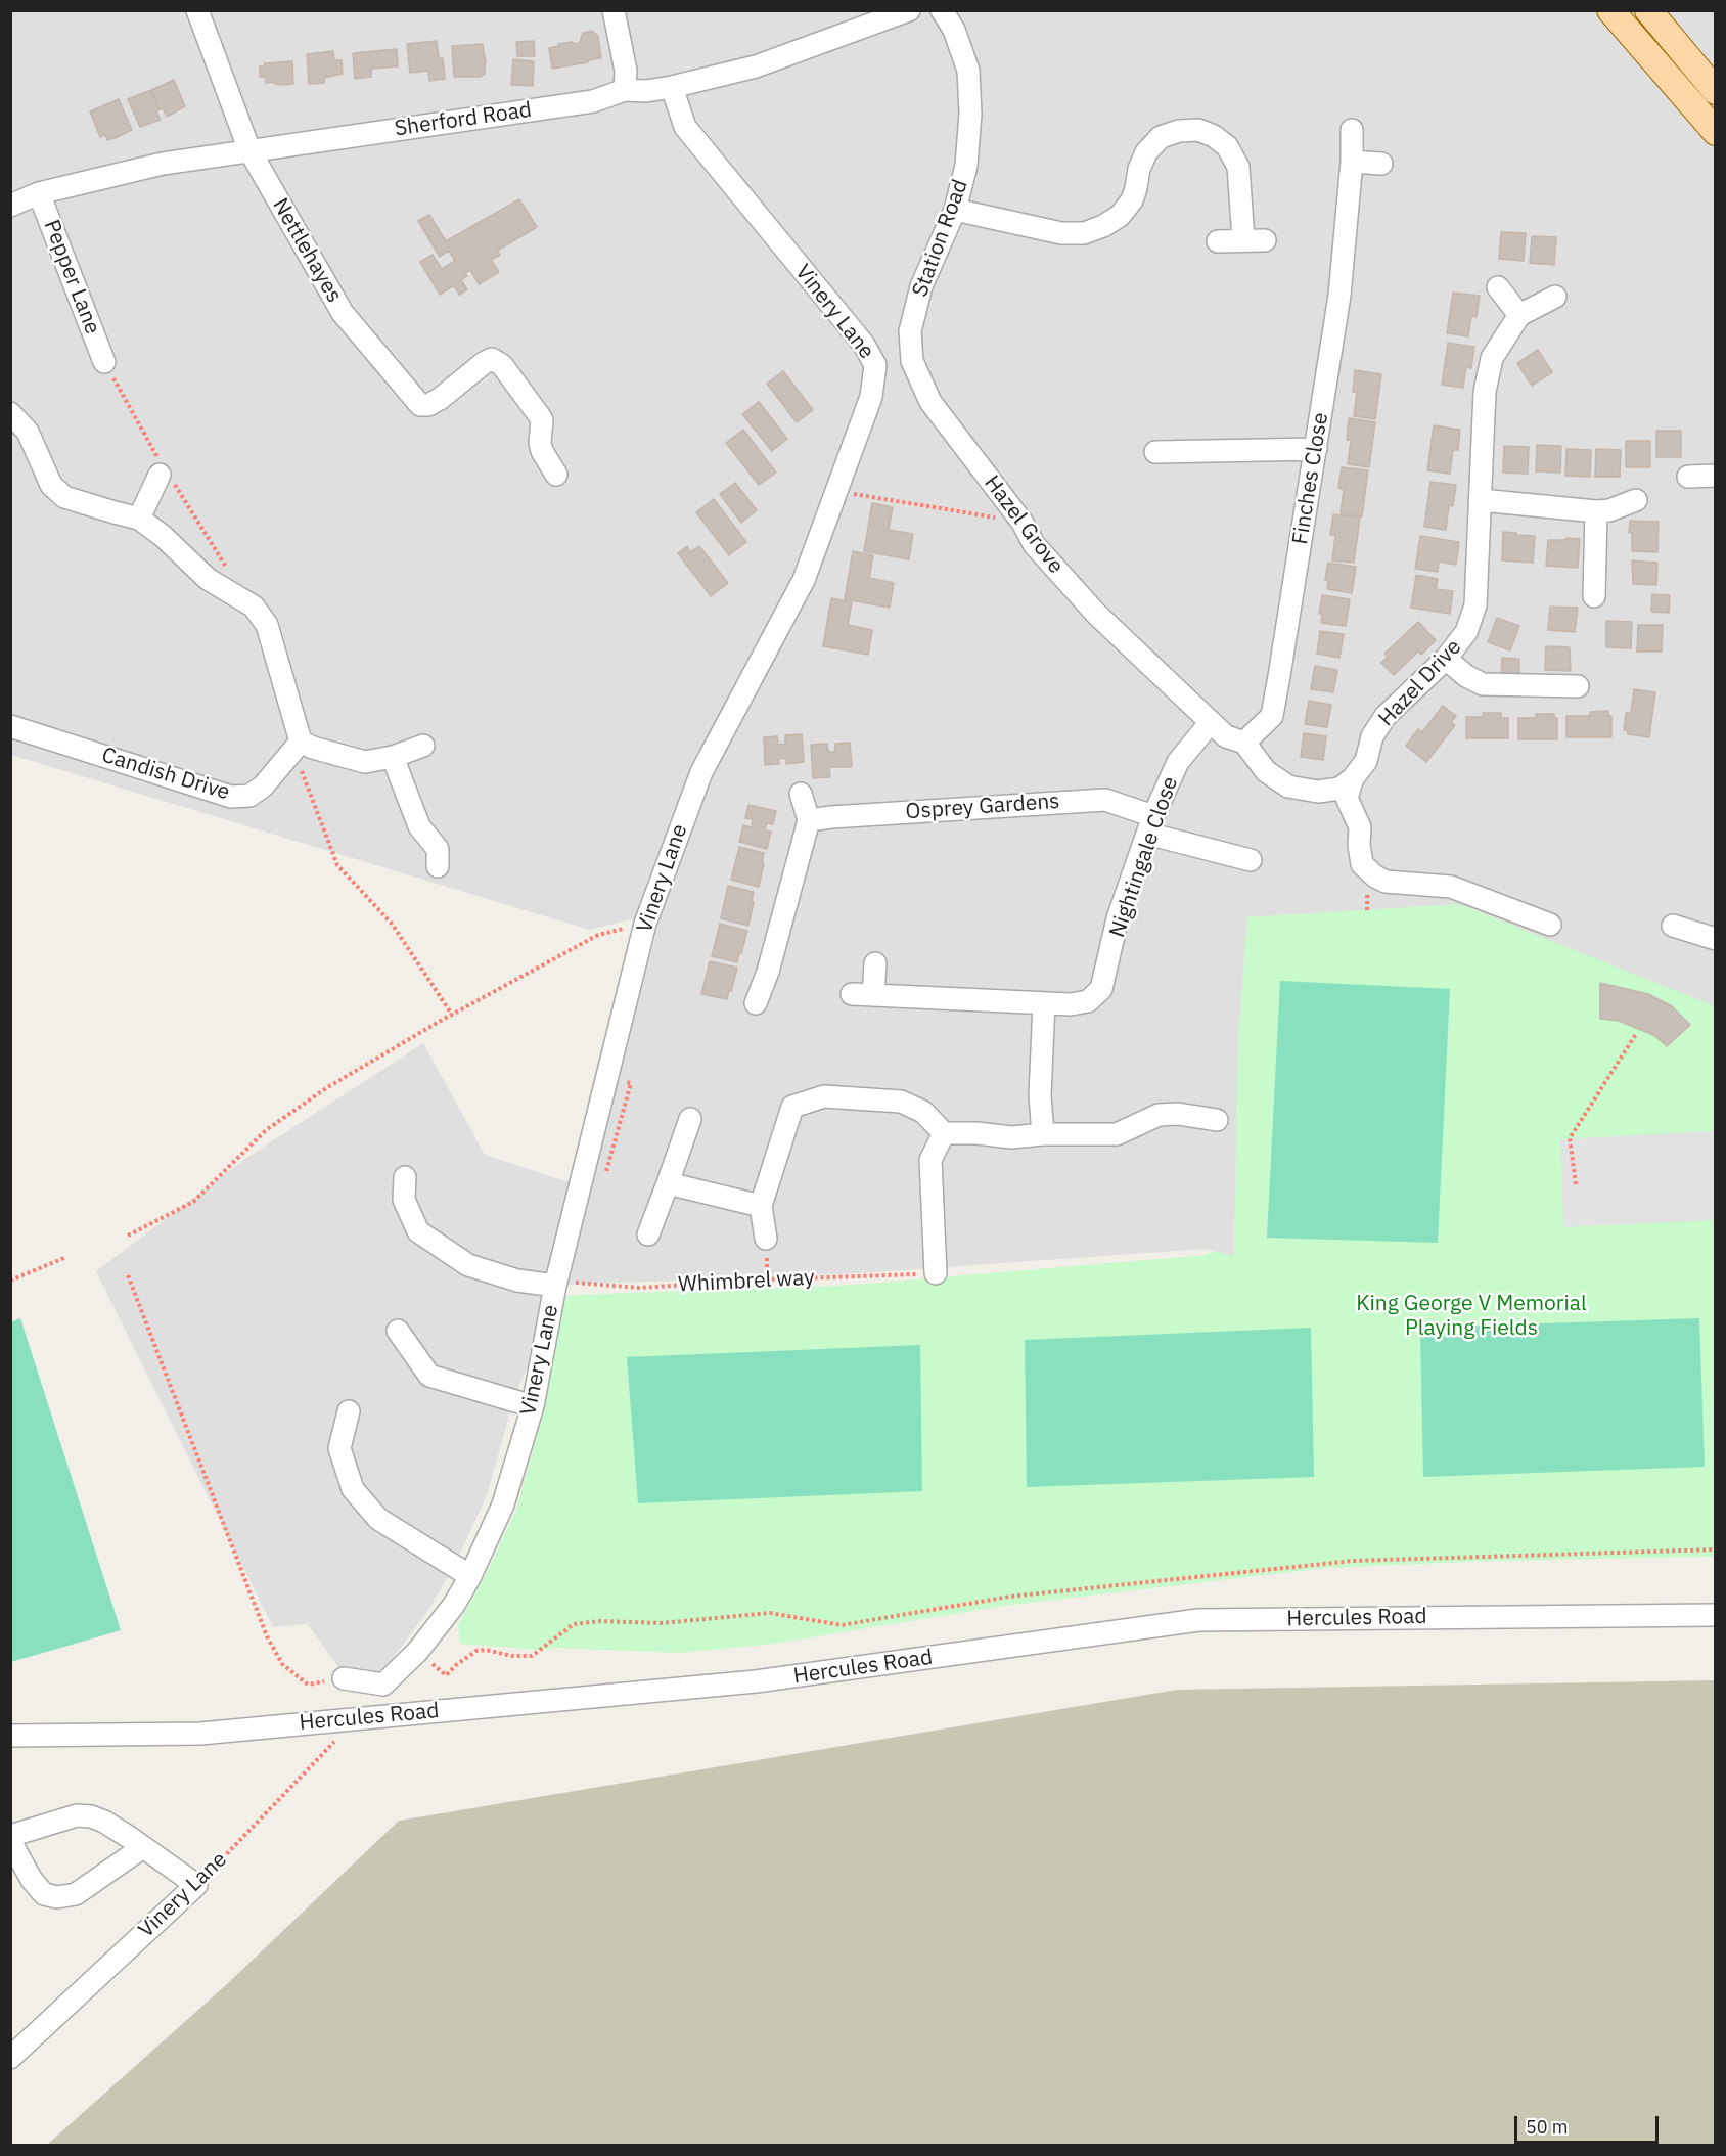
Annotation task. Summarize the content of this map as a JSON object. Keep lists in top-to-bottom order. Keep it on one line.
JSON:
{"streets":{"street":["Sherford Road","Station Road","Nettlehayes","Pepper Lane","Vinery Lane","Finches Close","Hazel Grove","Hazel Drive","Candish Drive","Osprey Gardens","Nightingale Close","Hercules Road"],"path":["Whimbrel way"]},"crossings":[["Sherford Road","Nettlehayes"],["Sherford Road","Pepper Lane"],["Sherford Road","Vinery Lane"],["Station Road","Hazel Grove"],["Vinery Lane","Whimbrel way"],["Hazel Grove","Nightingale Close"],["Osprey Gardens","Nightingale Close"]],"parks":["King George V Memorial Playing Fields"],"scale_bar":"50 m"}
